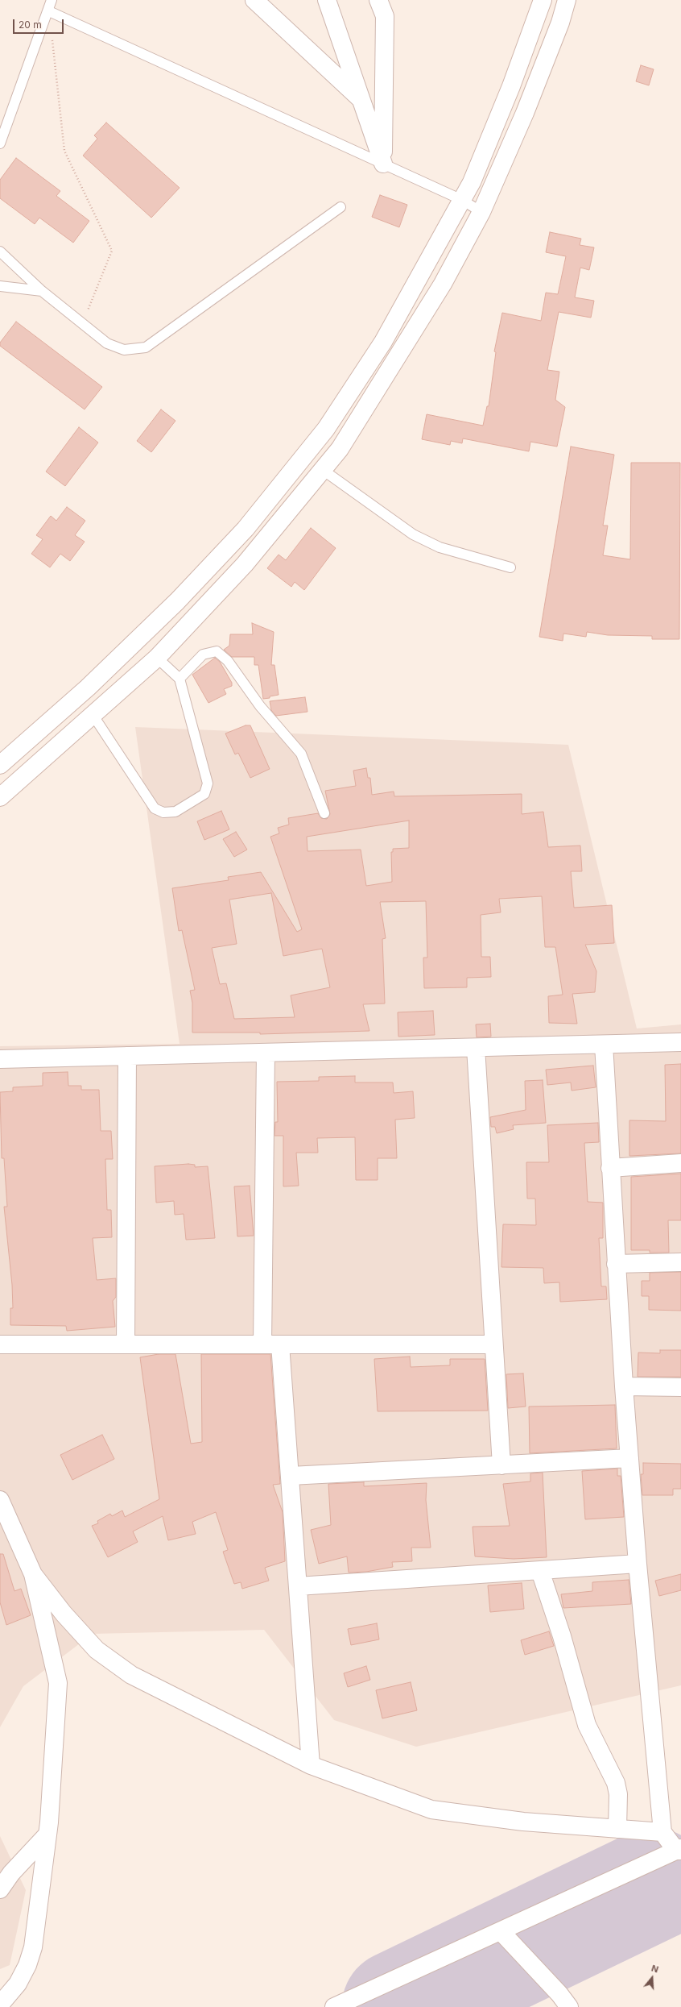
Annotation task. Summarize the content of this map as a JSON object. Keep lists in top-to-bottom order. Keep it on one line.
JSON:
{"scale_bar":"20 m","north":"top"}
